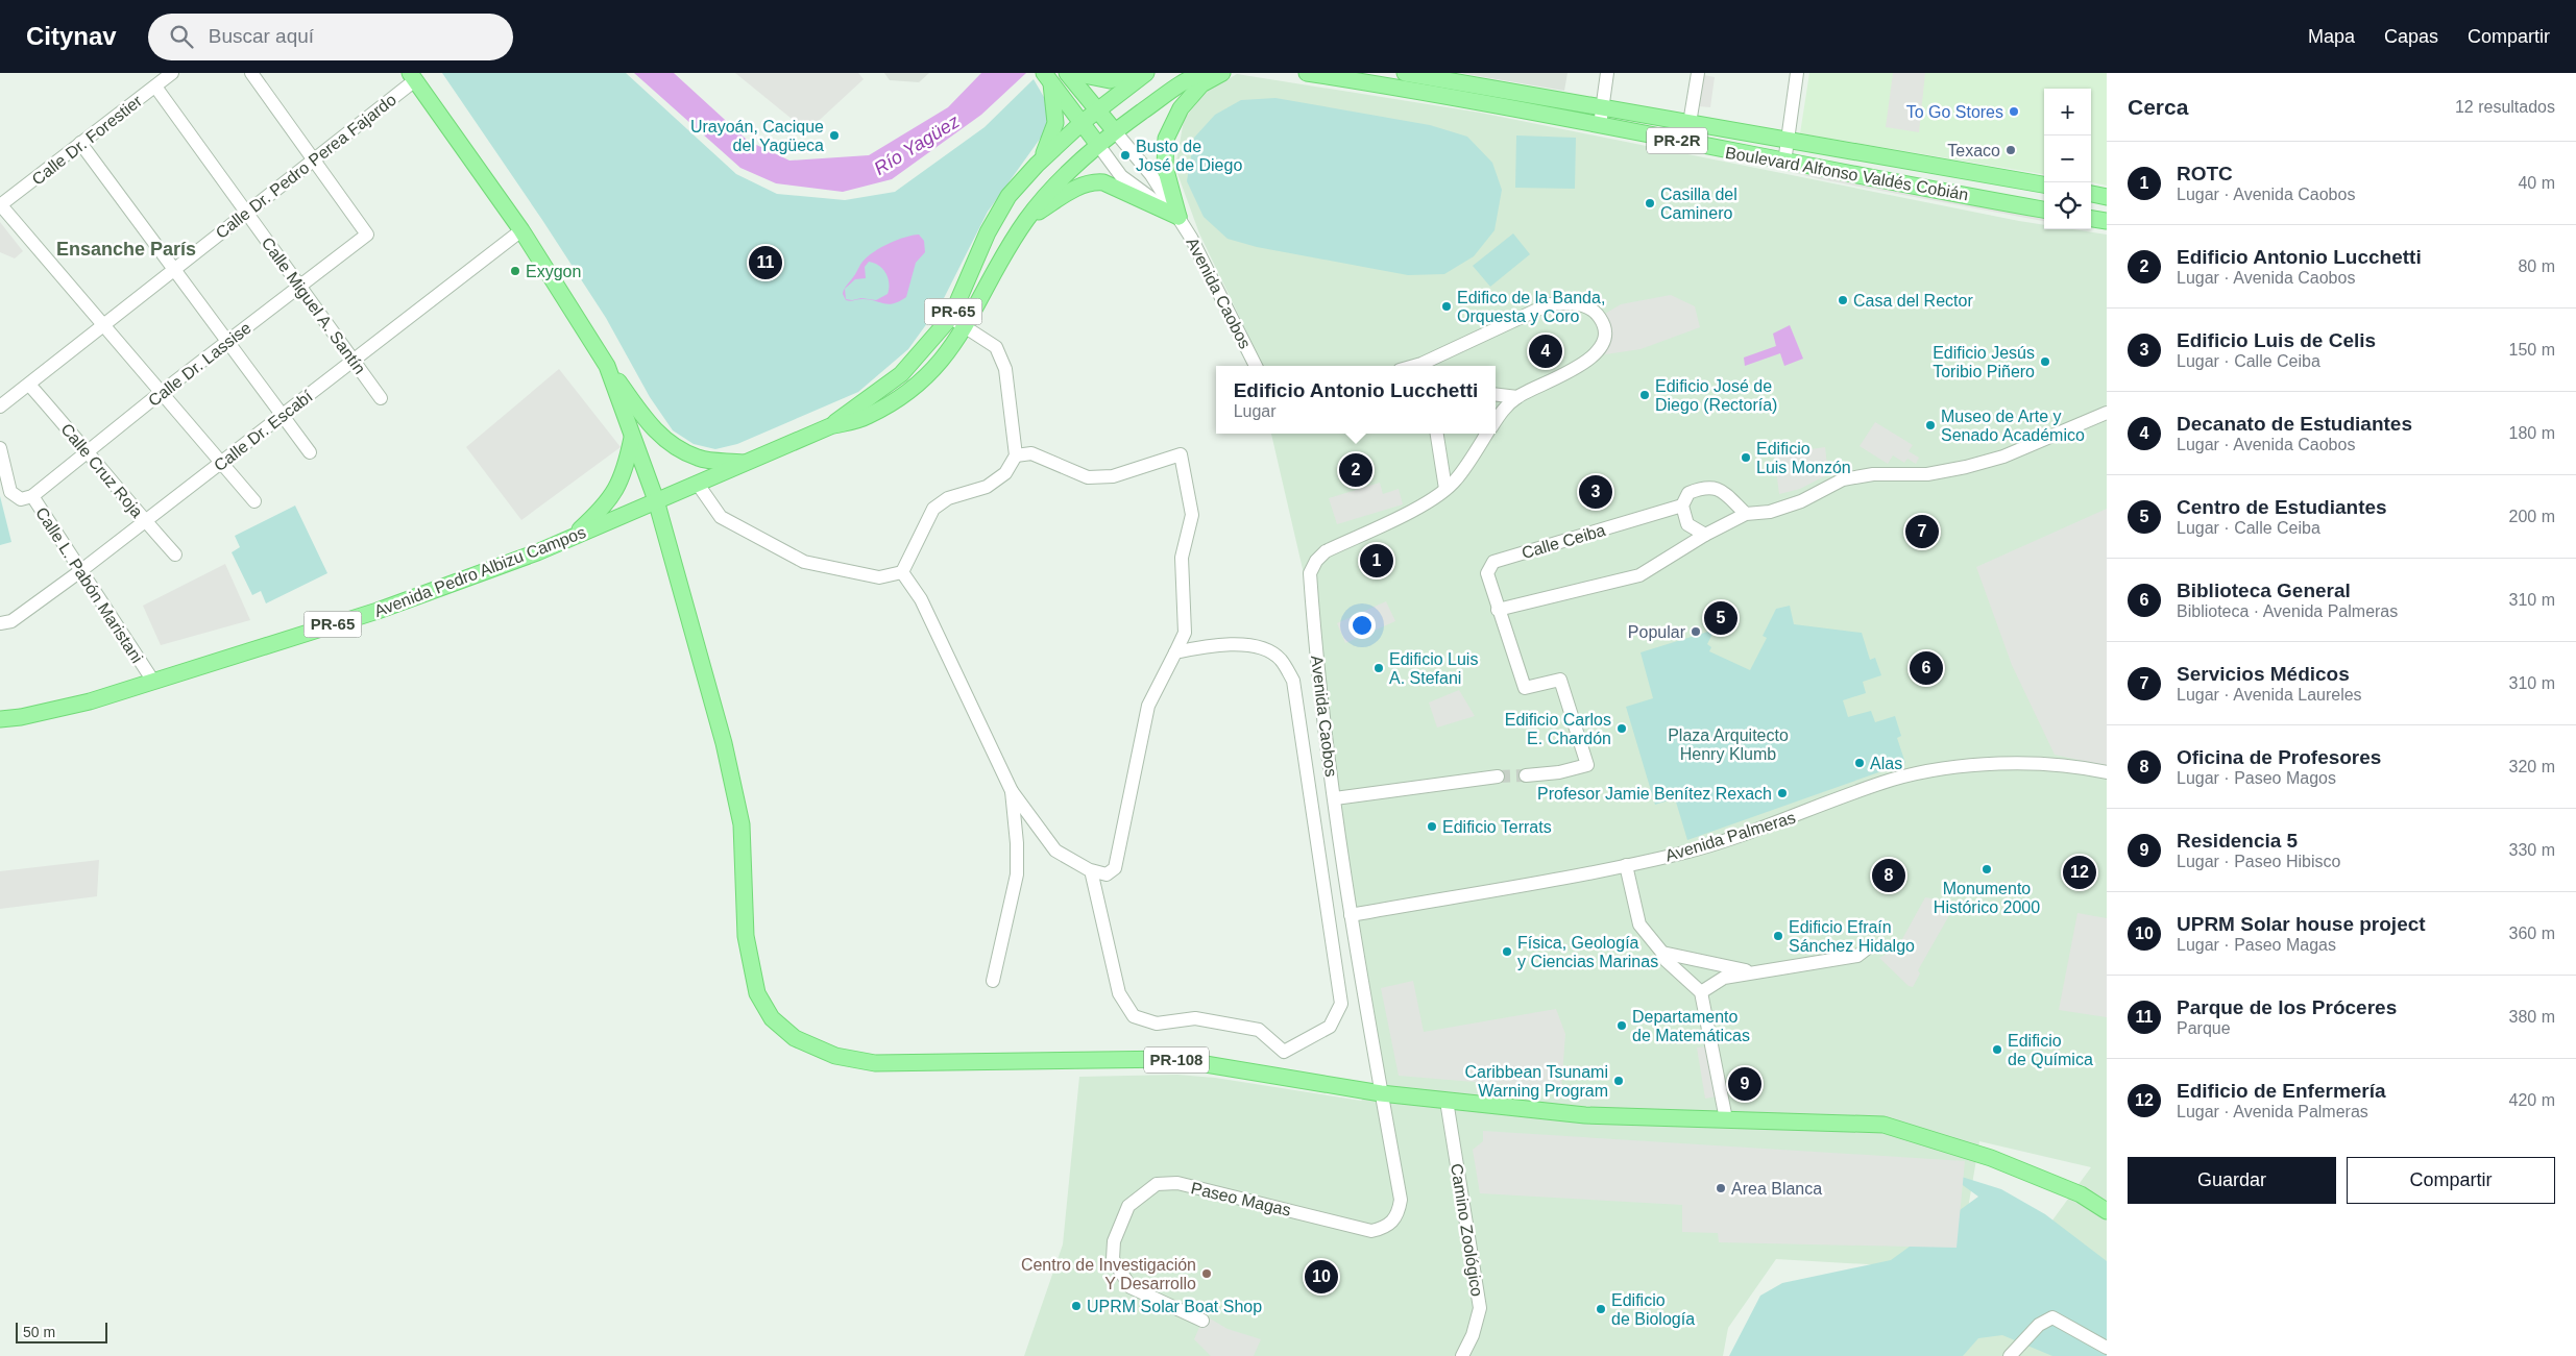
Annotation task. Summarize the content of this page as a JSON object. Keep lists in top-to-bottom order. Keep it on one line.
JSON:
{"streets":{"main road":["PR-2R","Boulevard Alfonso Valdés Cobián","PR-65","Avenida Pedro Albizu Campos","PR-108"],"street":["Calle Dr. Forestier","Calle Dr. Pedro Perea Fajardo","Avenida Caobos","Calle Miguel A. Santín","Calle Dr. Lassise","Calle Dr. Escabí","Calle Cruz Roja","Calle Ceiba","Calle L. Pabón Maristani","Avenida Palmeras","Paseo Magas","Camino Zoológico"]},"crossings":[["Calle Dr. Forestier","Calle Miguel A. Santín"],["Calle Dr. Pedro Perea Fajardo","Calle Miguel A. Santín"],["Calle Dr. Pedro Perea Fajardo","Calle Dr. Lassise"],["Calle Dr. Pedro Perea Fajardo","Calle Cruz Roja"],["Calle Dr. Pedro Perea Fajardo","PR-108"],["Avenida Caobos","Avenida Pedro Albizu Campos"],["Avenida Caobos","Avenida Palmeras"],["Avenida Caobos","PR-108"],["Avenida Caobos","Paseo Magas"],["Calle Miguel A. Santín","Calle Dr. Lassise"],["Calle Miguel A. Santín","Calle Dr. Escabí"],["Calle Dr. Lassise","Calle Cruz Roja"],["Calle Dr. Lassise","Calle L. Pabón Maristani"],["Calle Dr. Escabí","Calle Cruz Roja"],["Calle Dr. Escabí","Calle L. Pabón Maristani"],["Calle Dr. Escabí","PR-108"],["Avenida Pedro Albizu Campos","Calle L. Pabón Maristani"],["Avenida Pedro Albizu Campos","PR-108"],["PR-108","Paseo Magas"],["PR-108","Camino Zoológico"]],"districts":["Ensanche París"],"water":["Río Yagüez"],"parks":["Plaza Arquitecto Henry Klumb"],"places":["To Go Stores","Urayoán, Cacique del Yagüeca","Texaco","Busto de José de Diego","Casilla del Caminero","Exygon","Casa del Rector","Edifico de la Banda, Orquesta y Coro","Edificio Jesús Toribio Piñero","Edificio José de Diego (Rectoría)","Museo de Arte y Senado Académico","Edificio Luis Monzón","Popular","Edificio Luis A. Stefani","Edificio Carlos E. Chardón","Alas","Profesor Jamie Benítez Rexach","Edificio Terrats","Monumento Histórico 2000","Edificio Efraín Sánchez Hidalgo","Física, Geología y Ciencias Marinas","Departamento de Matemáticas","Edificio de Química","Caribbean Tsunami Warning Program","Area Blanca","Centro de Investigación Y Desarrollo","UPRM Solar Boat Shop","Edificio de Biología"],"scale_bar":"50 m","page":{"header":"Citynav","search":"Buscar aquí","nav":["Mapa","Capas","Compartir"],"heading":["Cerca","12 resultados"],"map_buttons":["+","−"],"list":[{"mark":"1","name":"ROTC","note":"Lugar · Avenida Caobos","value":"40 m"},{"mark":"2","name":"Edificio Antonio Lucchetti","note":"Lugar · Avenida Caobos","value":"80 m"},{"mark":"3","name":"Edificio Luis de Celis","note":"Lugar · Calle Ceiba","value":"150 m"},{"mark":"4","name":"Decanato de Estudiantes","note":"Lugar · Avenida Caobos","value":"180 m"},{"mark":"5","name":"Centro de Estudiantes","note":"Lugar · Calle Ceiba","value":"200 m"},{"mark":"6","name":"Biblioteca General","note":"Biblioteca · Avenida Palmeras","value":"310 m"},{"mark":"7","name":"Servicios Médicos","note":"Lugar · Avenida Laureles","value":"310 m"},{"mark":"8","name":"Oficina de Profesores","note":"Lugar · Paseo Magos","value":"320 m"},{"mark":"9","name":"Residencia 5","note":"Lugar · Paseo Hibisco","value":"330 m"},{"mark":"10","name":"UPRM Solar house project","note":"Lugar · Paseo Magas","value":"360 m"},{"mark":"11","name":"Parque de los Próceres","note":"Parque","value":"380 m"},{"mark":"12","name":"Edificio de Enfermería","note":"Lugar · Avenida Palmeras","value":"420 m"}],"pins":["11","4","2","3","7","1","5","6","12","8","9","10"],"popup":["Edificio Antonio Lucchetti","Lugar"],"buttons":["Guardar","Compartir"],"scale":"50 m"}}
